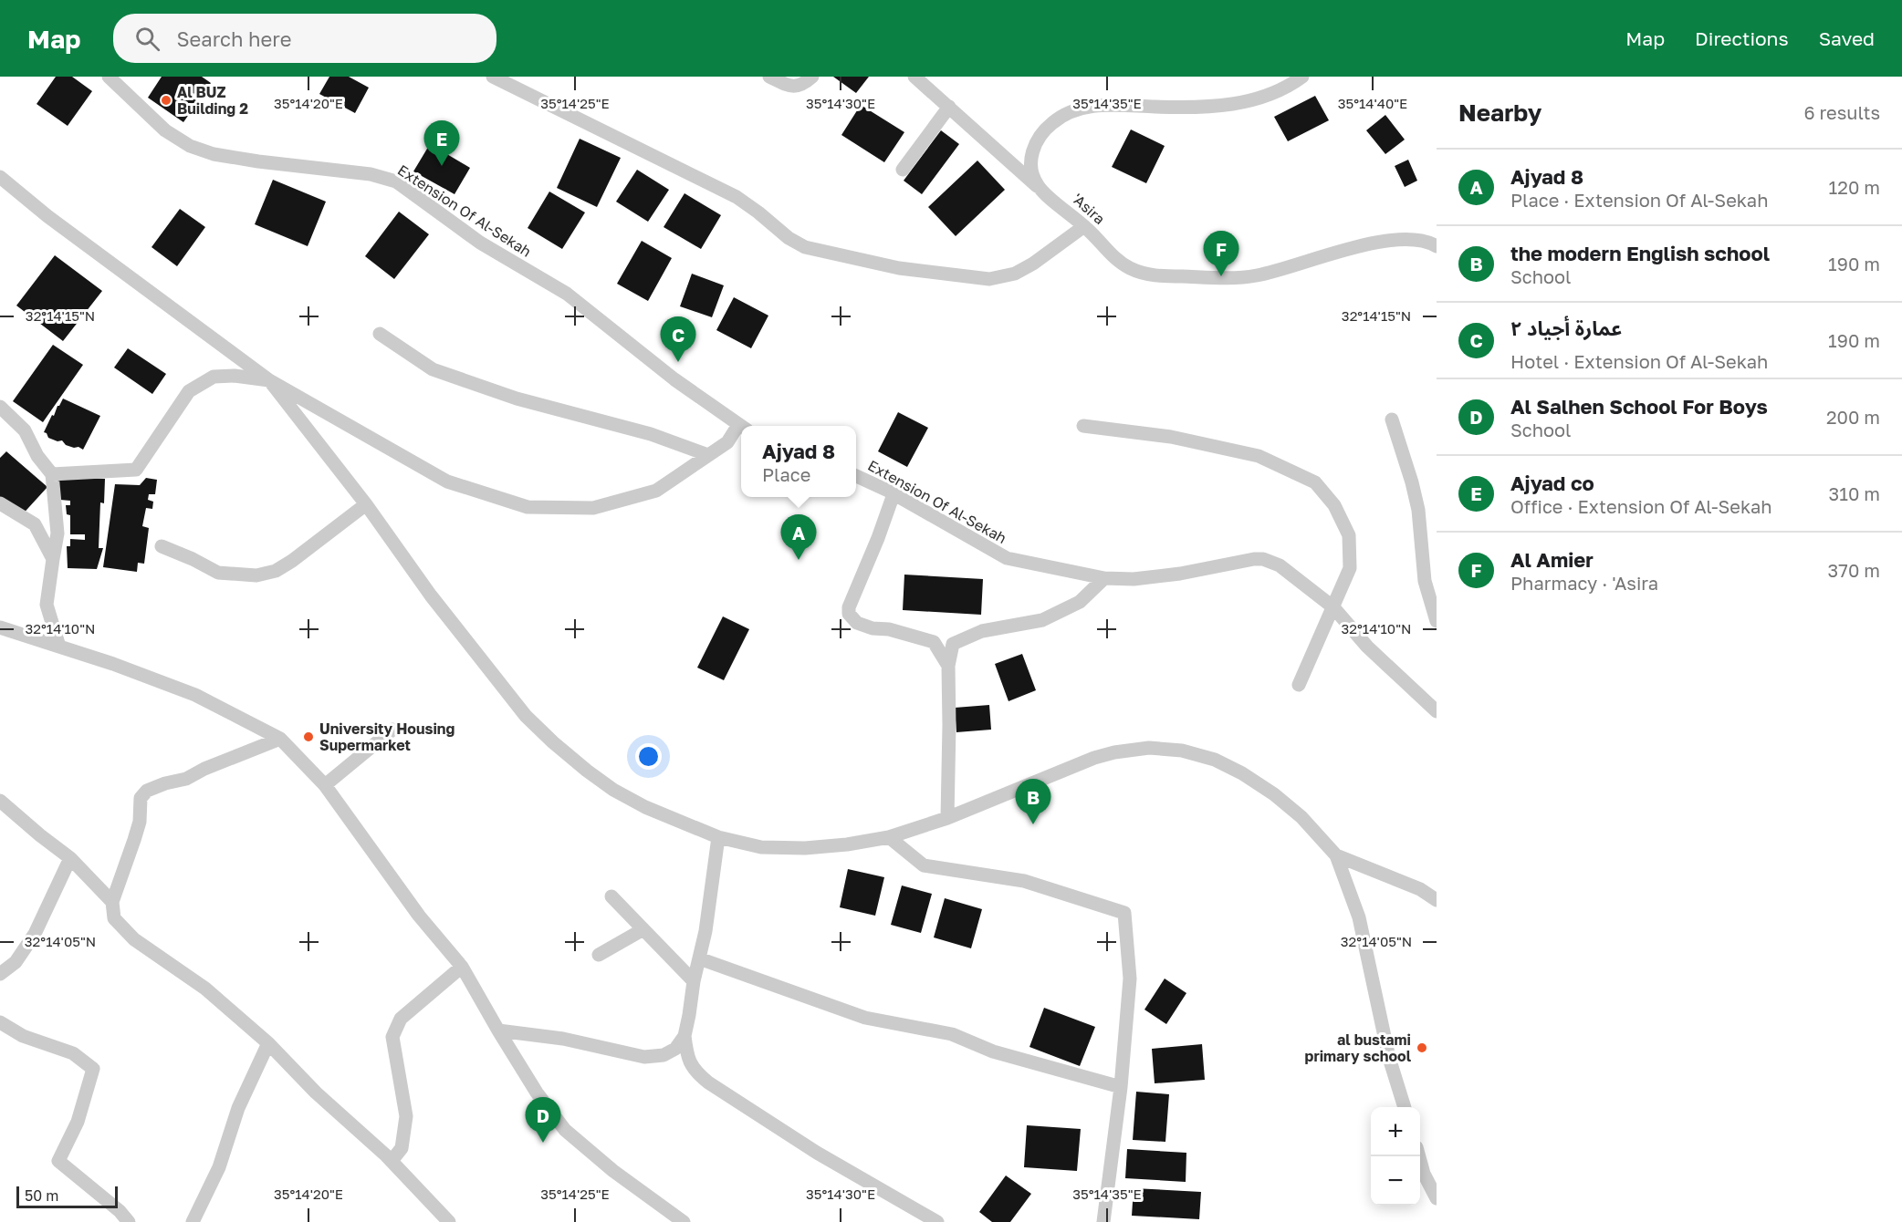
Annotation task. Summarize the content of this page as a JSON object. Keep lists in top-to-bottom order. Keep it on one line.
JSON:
{"streets":{"street":["'Asira","Extension Of Al-Sekah"]},"places":["Al BUZ Building 2","University Housing Supermarket","al bustami primary school"],"scale_bar":"50 m","page":{"header":"Map","search":"Search here","nav":["Map","Directions","Saved"],"heading":["Nearby","6 results"],"pins":["E","F","C","A","B","D"],"list":[{"mark":"A","name":"Ajyad 8","note":"Place · Extension Of Al-Sekah","value":"120 m"},{"mark":"B","name":"the modern English school","note":"School","value":"190 m"},{"mark":"C","name":"عمارة أجياد ٢","note":"Hotel · Extension Of Al-Sekah","value":"190 m"},{"mark":"D","name":"Al Salhen School For Boys","note":"School","value":"200 m"},{"mark":"E","name":"Ajyad co","note":"Office · Extension Of Al-Sekah","value":"310 m"},{"mark":"F","name":"Al Amier","note":"Pharmacy · 'Asira","value":"370 m"}],"popup":["Ajyad 8","Place"],"map_buttons":["+","−"],"scale":"50 m"},"coordinates":["35°14'20\"E","35°14'25\"E","35°14'30\"E","35°14'35\"E","35°14'40\"E","32°14'15\"N","32°14'10\"N","32°14'05\"N"]}
